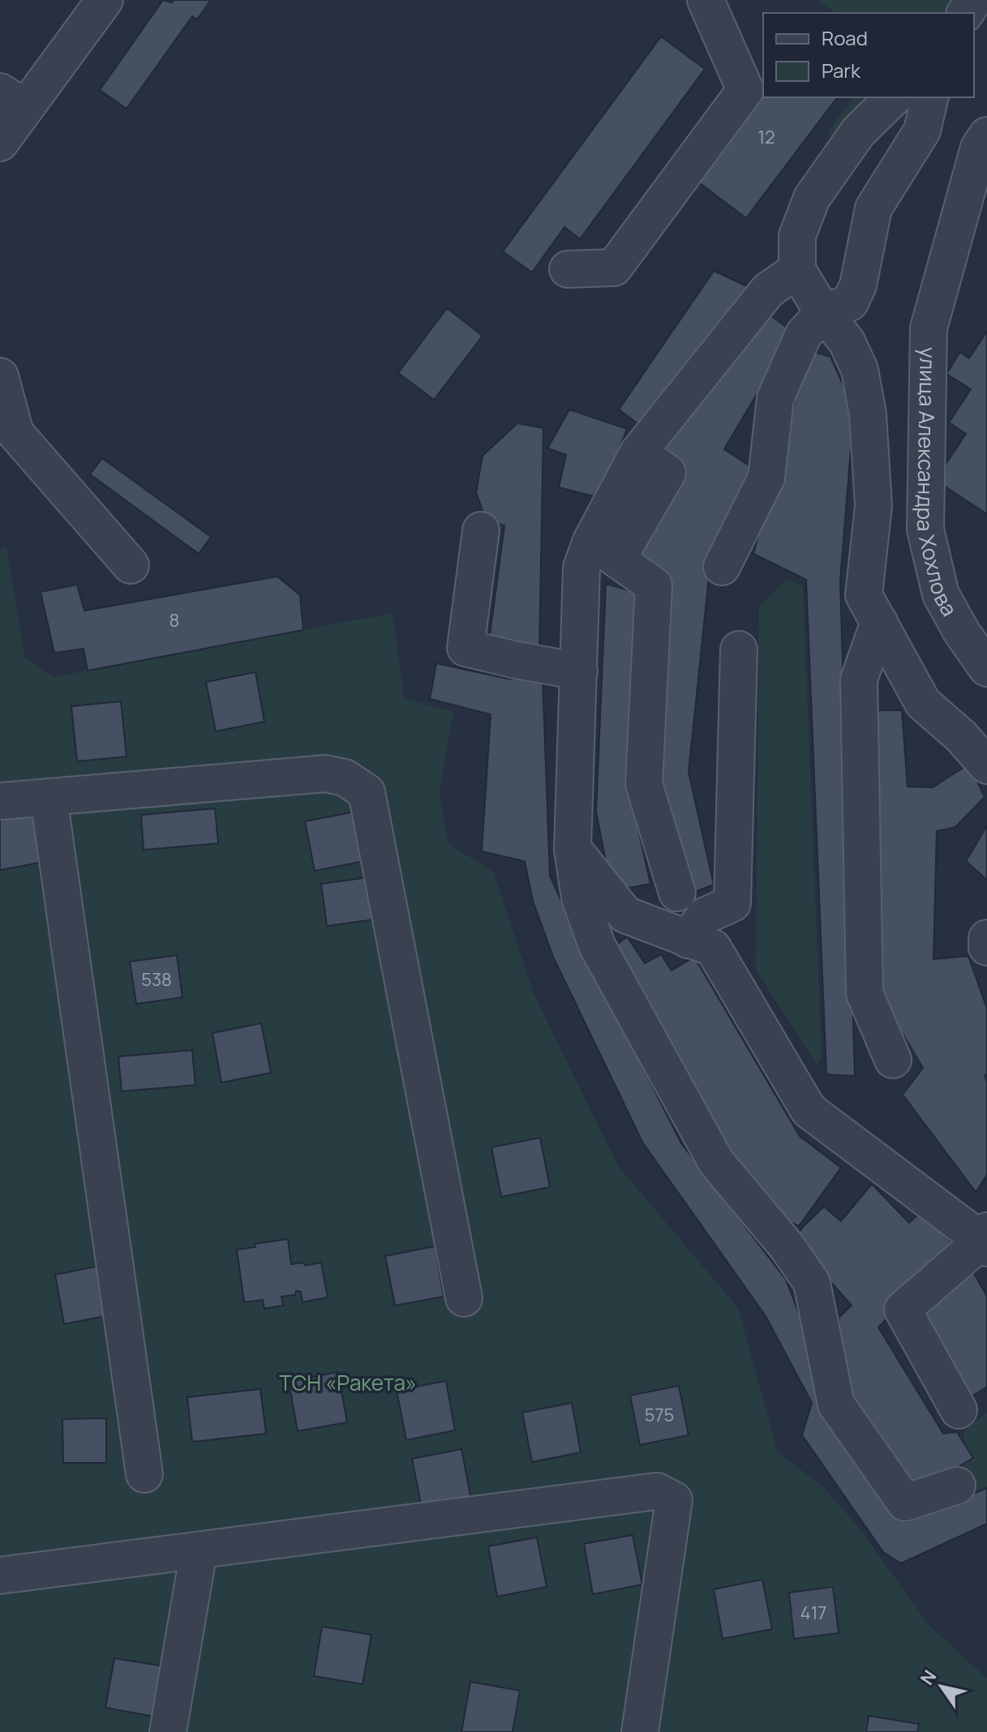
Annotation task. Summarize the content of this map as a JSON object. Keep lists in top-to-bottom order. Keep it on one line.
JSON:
{"streets":{"street":["улица Александра Хохлова"]},"parks":["ТСН «Ракета»"],"house_numbers":["12","8","538","575","417"],"legend":["Road","Park"],"north":"top left"}
